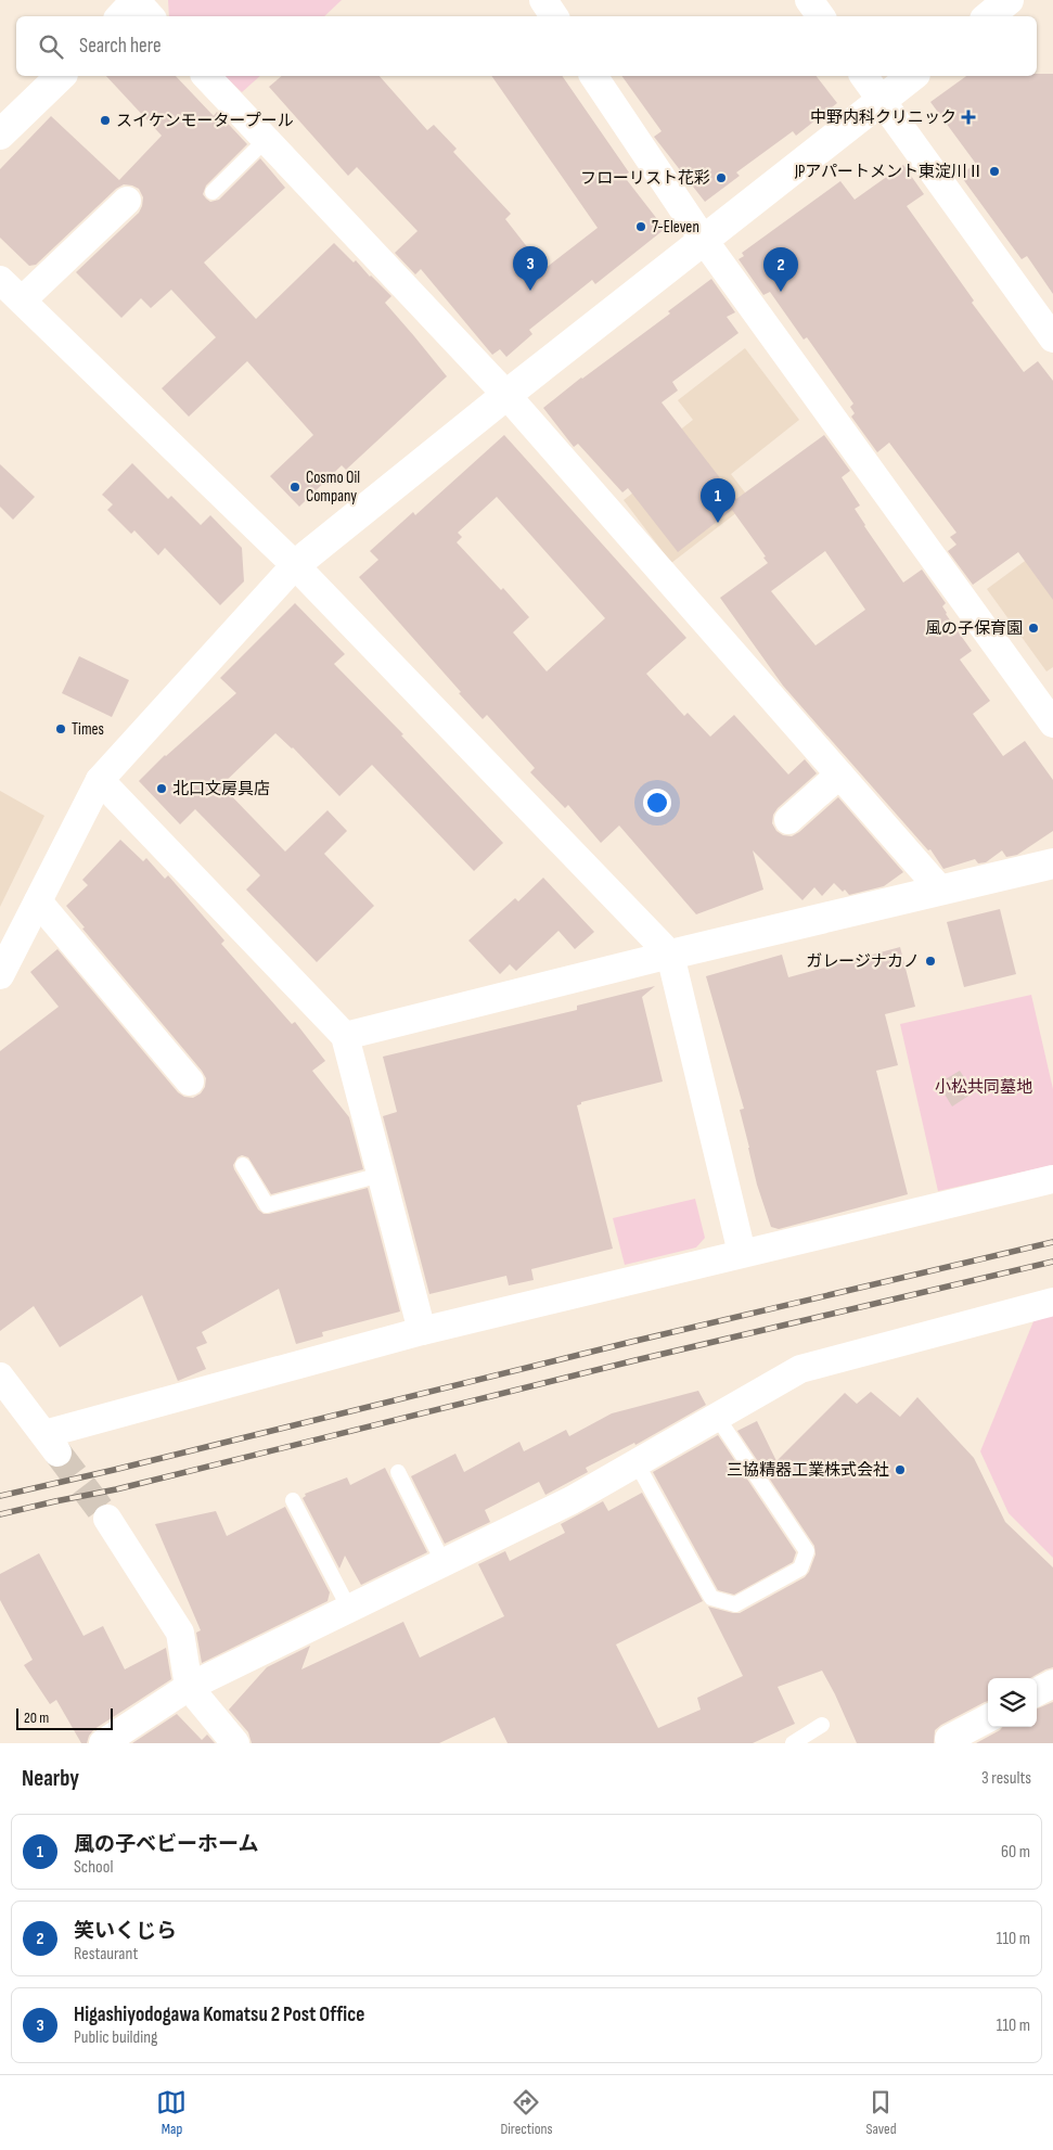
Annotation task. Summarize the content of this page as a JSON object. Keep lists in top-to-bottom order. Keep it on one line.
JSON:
{"parks":["小松共同墓地"],"places":{"health":["中野内科クリニック"],"other":["スイケンモータープール","JPアパートメント東淀川Ⅱ","フローリスト花彩","7-Eleven","Cosmo Oil Company","風の子保育園","Times","北口文房具店","ガレージナカノ","三協精器工業株式会社"]},"scale_bar":"20 m","page":{"search":"Search here","pins":["3","2","1"],"scale":"20 m","heading":["Nearby","3 results"],"list":[{"mark":"1","name":"風の子ベビーホーム","note":"School","value":"60 m"},{"mark":"2","name":"笑いくじら","note":"Restaurant","value":"110 m"},{"mark":"3","name":"Higashiyodogawa Komatsu 2 Post Office","note":"Public building","value":"110 m"}],"nav":["Map","Directions","Saved"]}}
